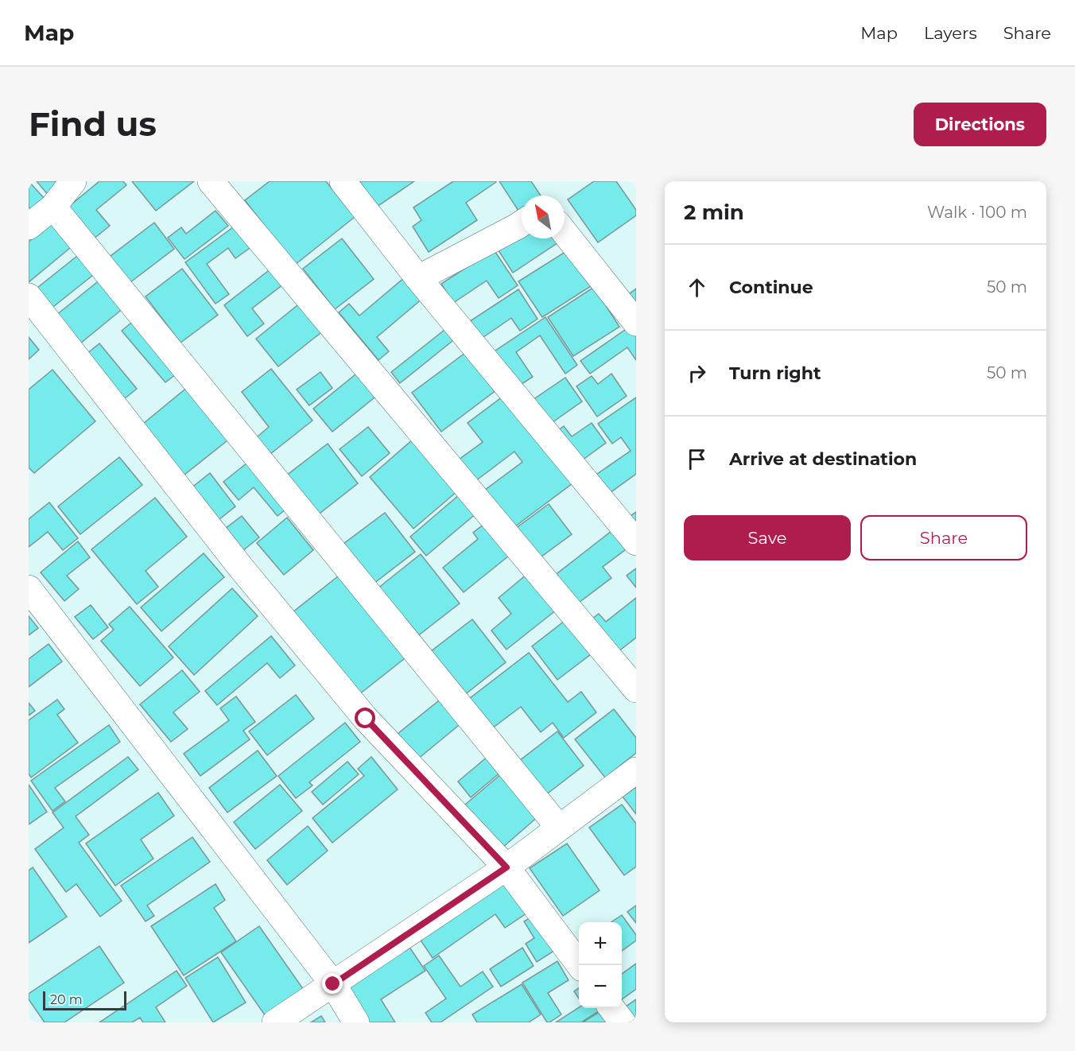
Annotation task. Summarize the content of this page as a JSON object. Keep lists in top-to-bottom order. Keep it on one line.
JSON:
{"scale_bar":"20 m","north":"top left","page":{"header":"Map","nav":["Map","Layers","Share"],"buttons":["Directions",["Save","Share"]],"title":"Find us","heading":["2 min","Walk · 100 m"],"list":[["Continue","50 m"],["Turn right","50 m"],"Arrive at destination"],"map_buttons":["+","−"],"scale":"20 m"}}
